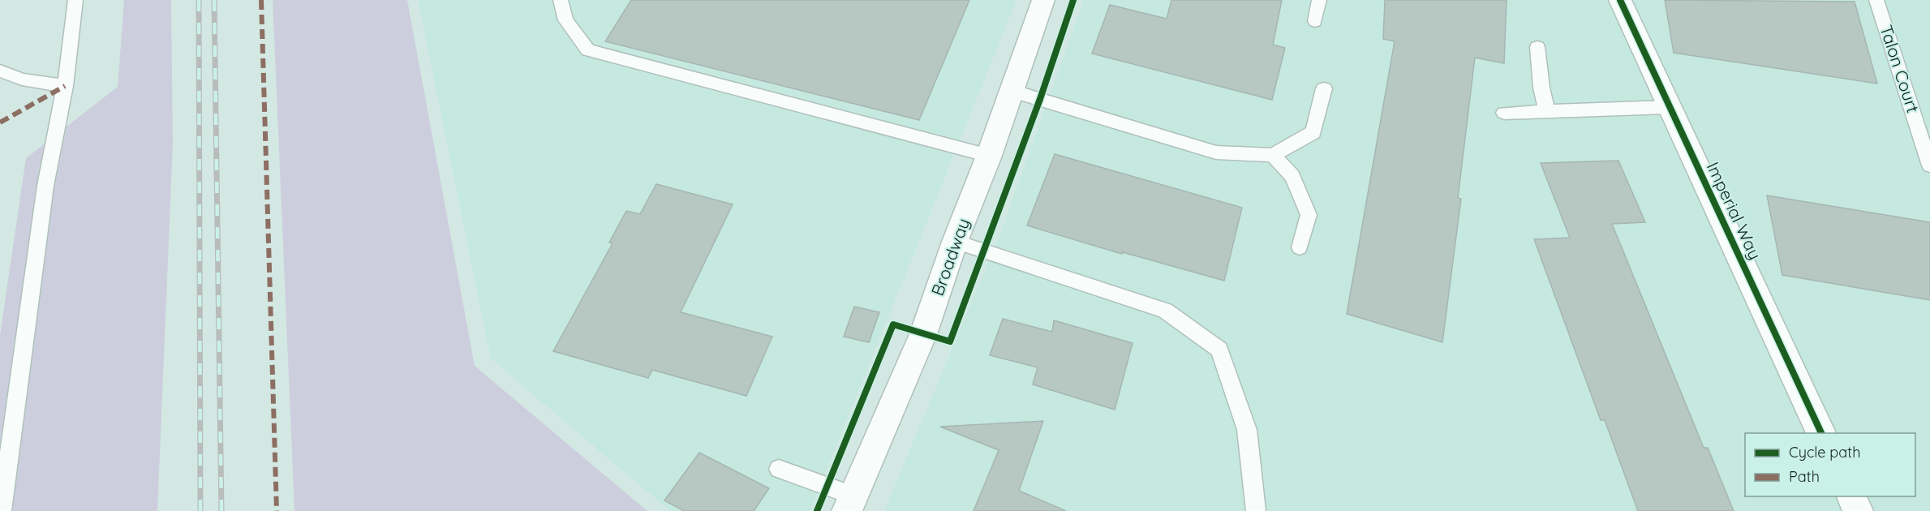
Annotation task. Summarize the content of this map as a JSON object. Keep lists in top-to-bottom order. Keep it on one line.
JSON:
{"streets":{"main road":["Imperial Way","Broadway"],"lane":["Talon Court"]},"legend":["Cycle path","Path"]}
